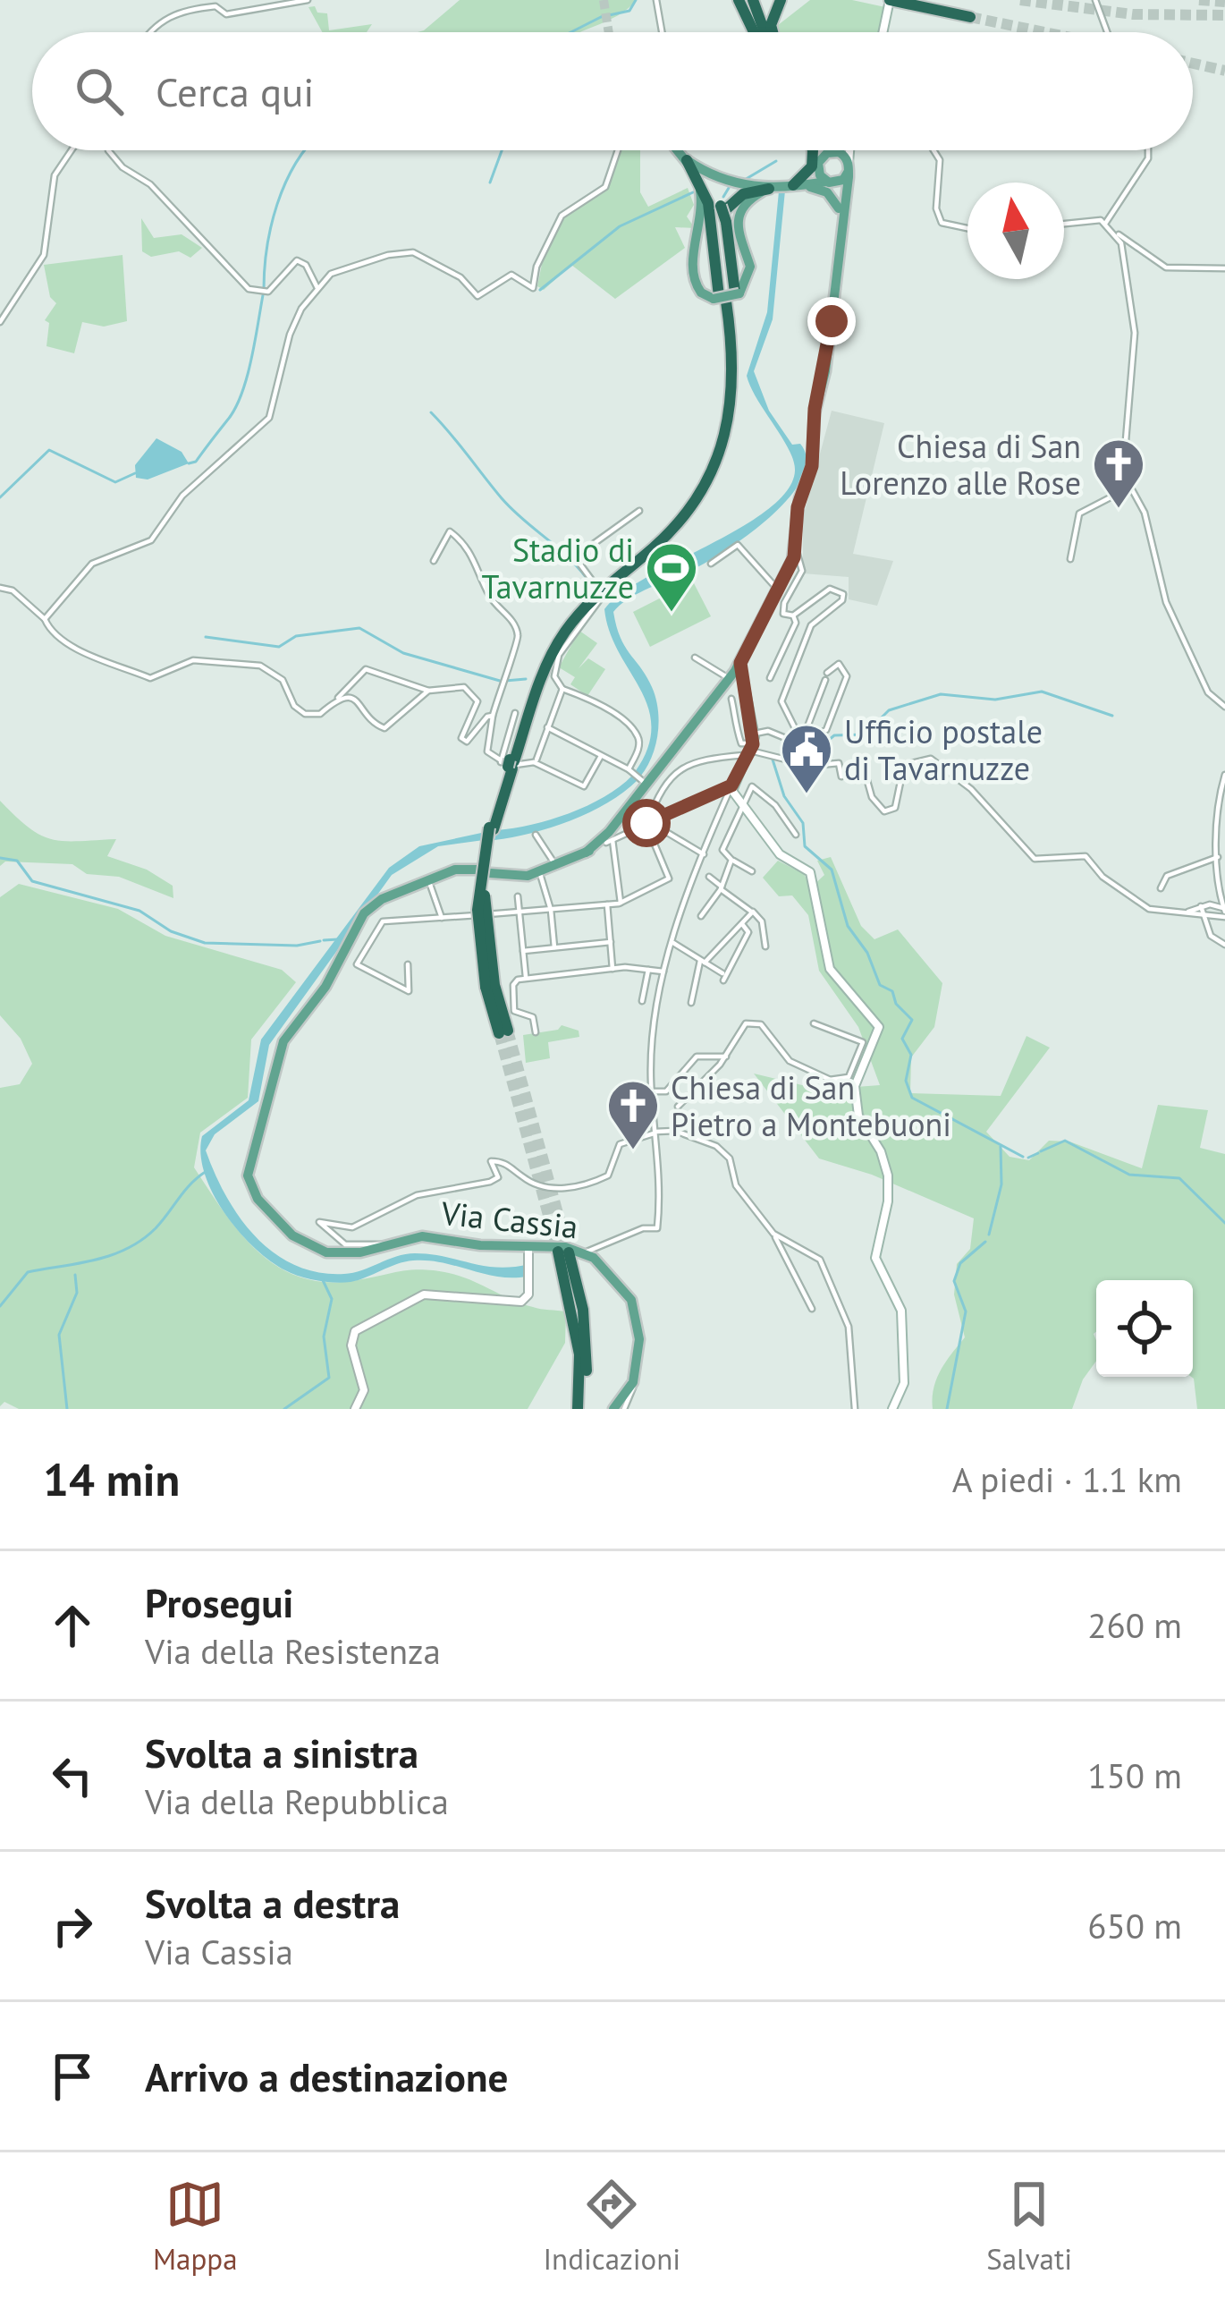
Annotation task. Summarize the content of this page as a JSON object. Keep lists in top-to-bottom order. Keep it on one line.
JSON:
{"streets":{"main road":["Via Cassia"]},"places":{"church":["Chiesa di San Lorenzo alle Rose","Chiesa di San Pietro a Montebuoni"],"sports":["Stadio di Tavarnuzze"],"public building":["Ufficio postale di Tavarnuzze"]},"north":"top","page":{"search":"Cerca qui","heading":["14 min","A piedi · 1.1 km"],"list":[["Prosegui","Via della Resistenza","260 m"],["Svolta a sinistra","Via della Repubblica","150 m"],["Svolta a destra","Via Cassia","650 m"],"Arrivo a destinazione"],"nav":["Mappa","Indicazioni","Salvati"]}}
